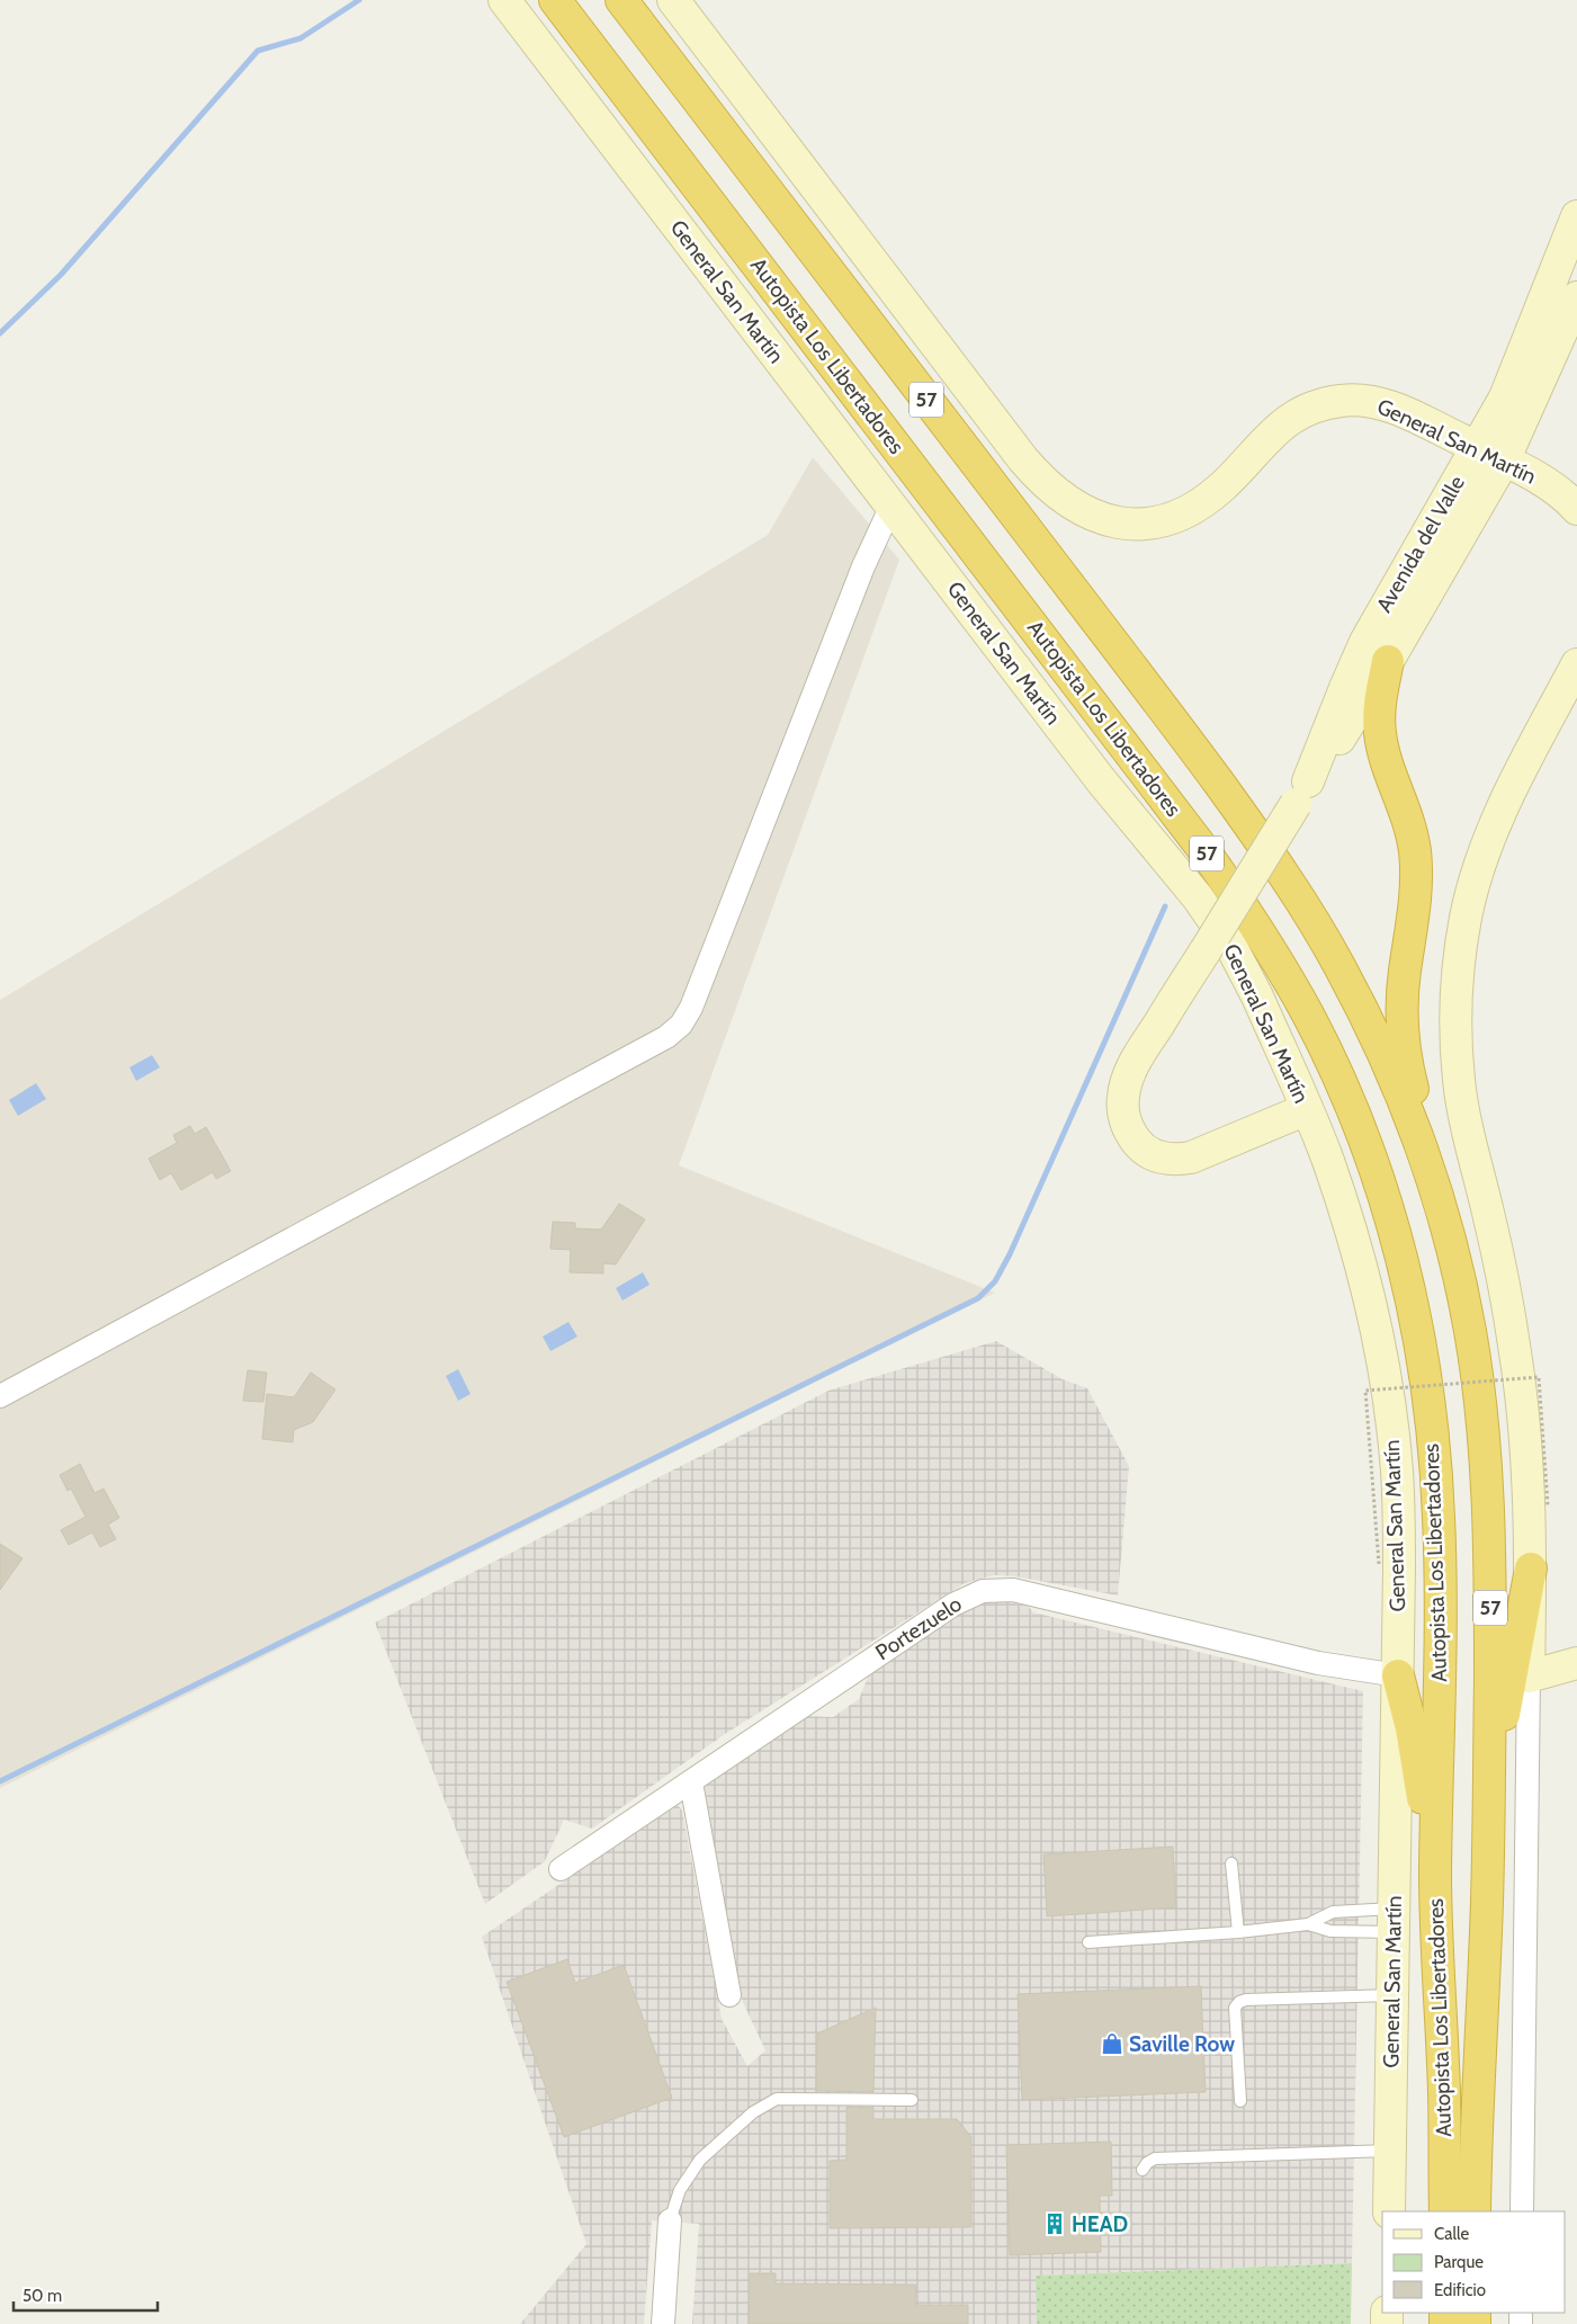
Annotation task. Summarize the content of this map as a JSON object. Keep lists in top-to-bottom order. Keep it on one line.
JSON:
{"streets":{"highway":["Autopista Los Libertadores","57"],"street":["General San Martín","Avenida del Valle","Portezuelo"]},"crossings":[["General San Martín","Avenida del Valle"],["General San Martín","Portezuelo"]],"places":{"shop":["Saville Row"],"building":["HEAD"]},"legend":["Calle","Parque","Edificio"],"scale_bar":"50 m"}
